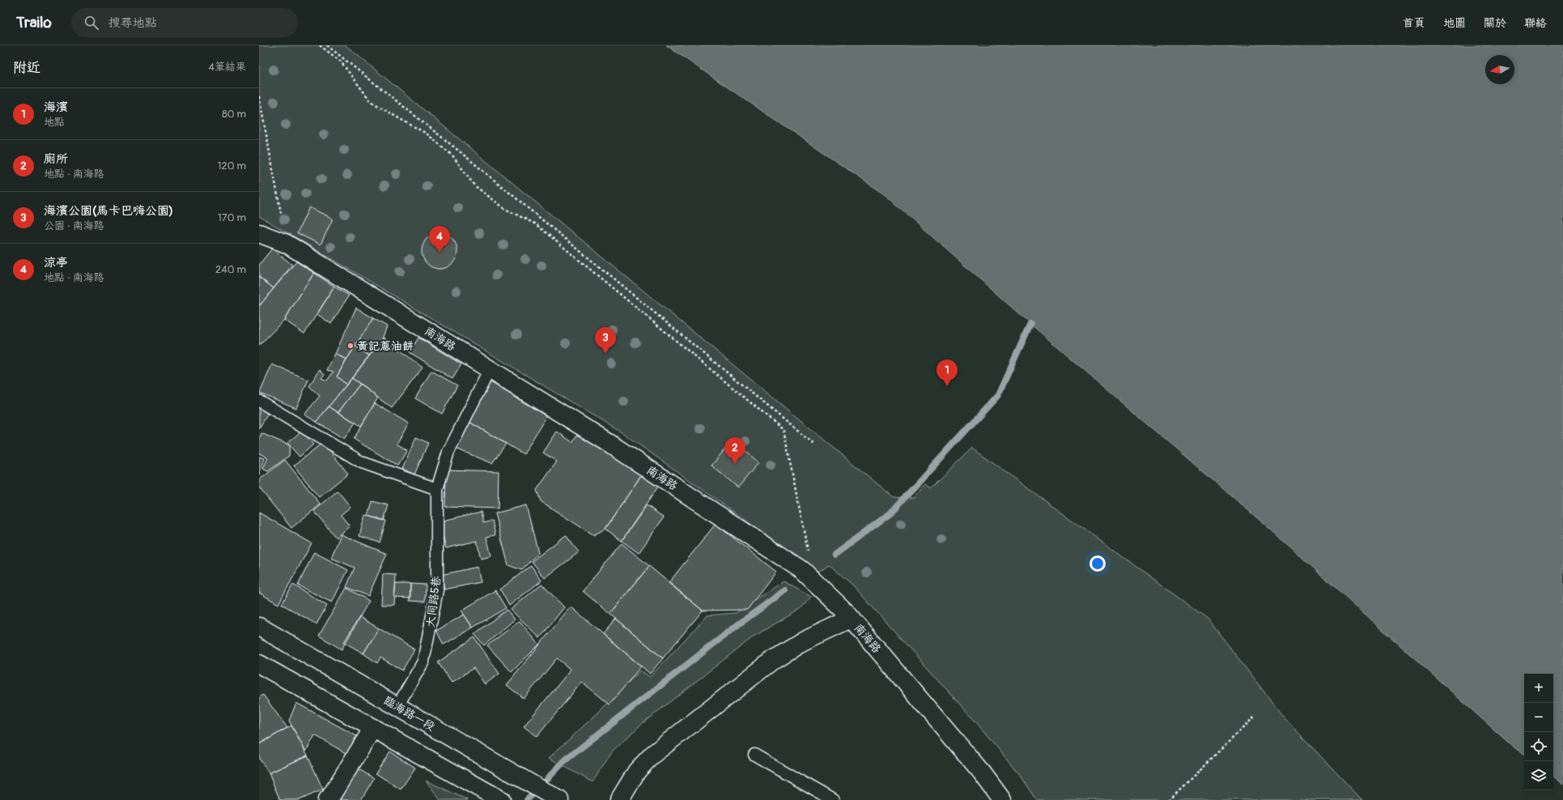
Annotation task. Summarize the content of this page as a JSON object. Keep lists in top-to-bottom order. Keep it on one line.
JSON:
{"streets":{"street":["南海路","臨海路一段"],"lane":["大同路5巷"]},"crossings":[["南海路","大同路5巷"],["大同路5巷","臨海路一段"]],"places":["黃記蔥油餅"],"north":"left","page":{"header":"Trailo","search":"搜尋地點","nav":["首頁","地圖","關於","聯絡"],"heading":["附近","4筆結果"],"list":[{"mark":"1","name":"海濱","note":"地點","value":"80 m"},{"mark":"2","name":"廁所","note":"地點 · 南海路","value":"120 m"},{"mark":"3","name":"海濱公園(馬卡巴嗨公園)","note":"公園 · 南海路","value":"170 m"},{"mark":"4","name":"涼亭","note":"地點 · 南海路","value":"240 m"}],"pins":["4","3","1","2"],"map_buttons":["+","−"]}}
